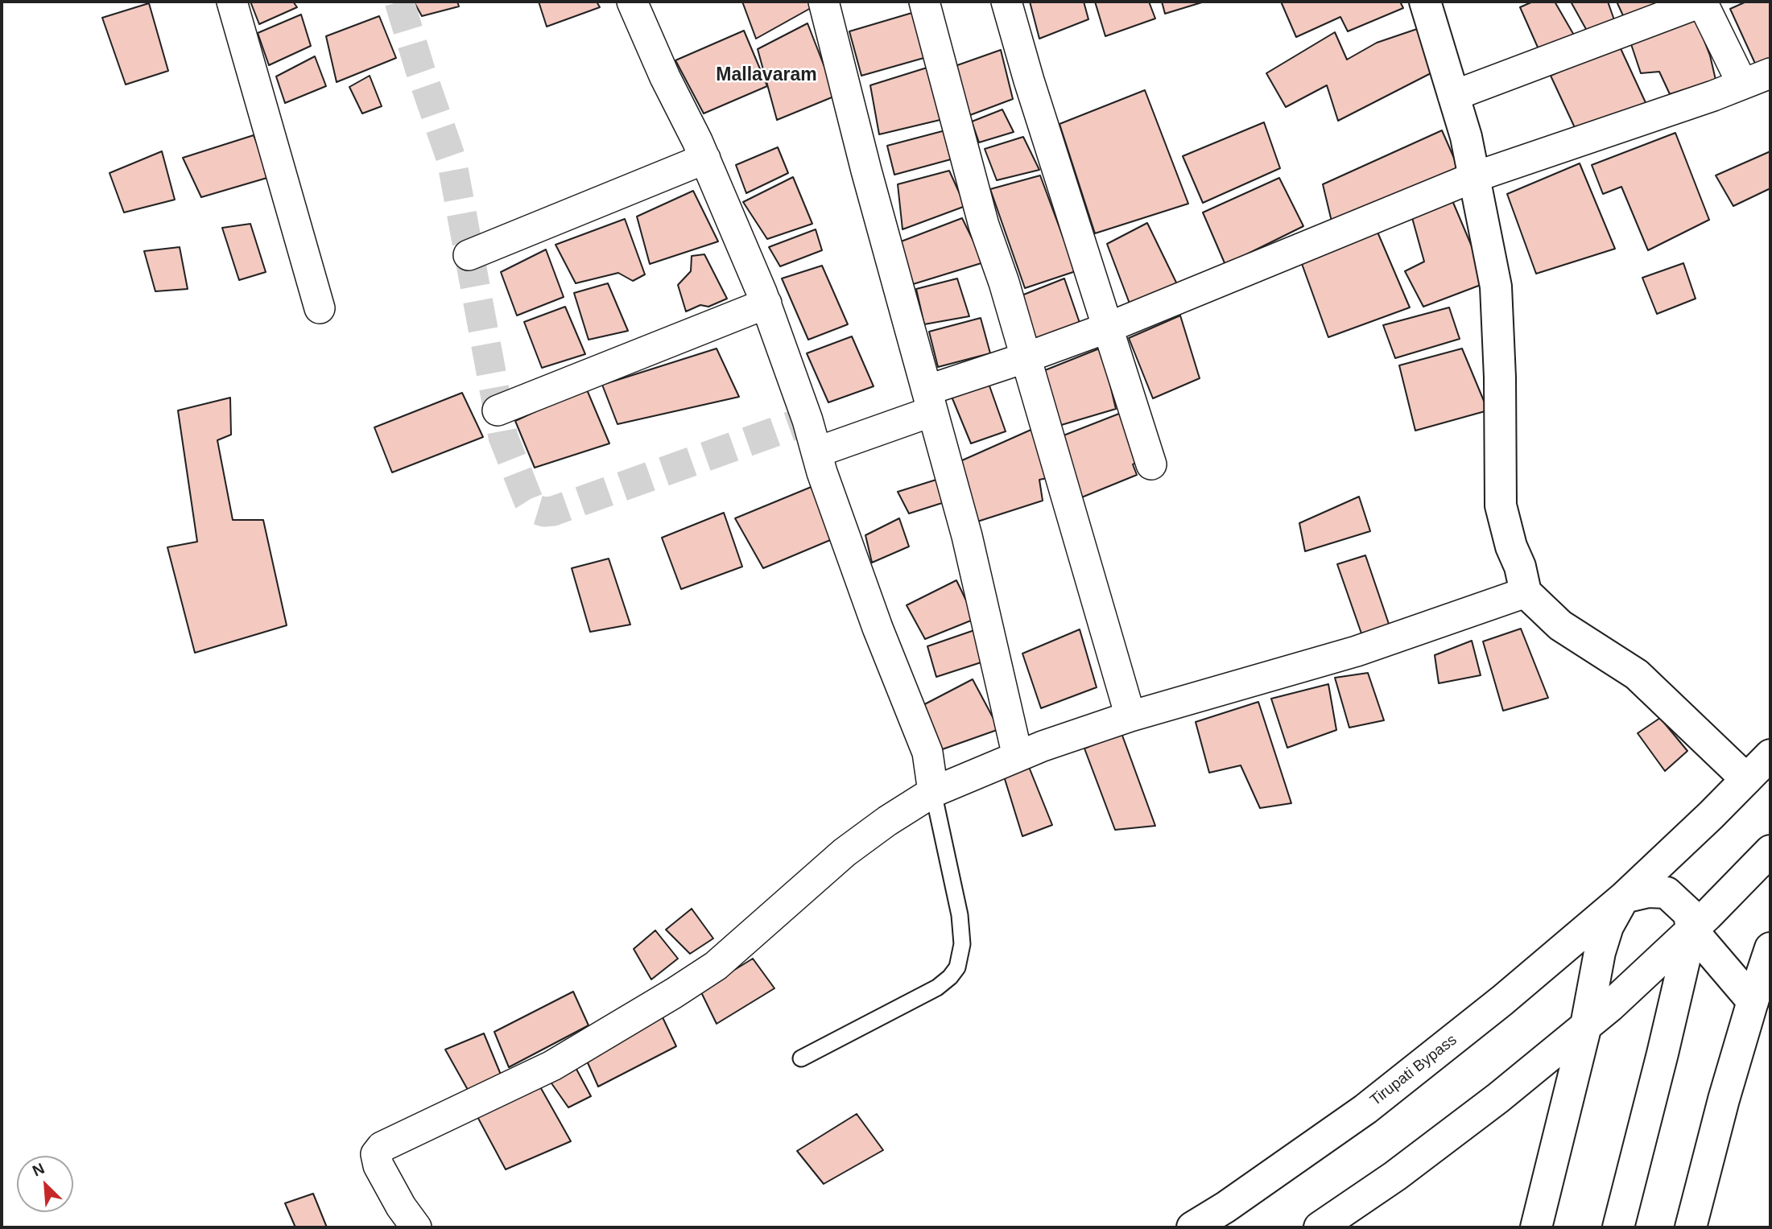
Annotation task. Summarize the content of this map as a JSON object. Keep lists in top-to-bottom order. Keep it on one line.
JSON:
{"streets":{"main road":["Tirupati Bypass"]},"districts":["Mallavaram"],"north":"top left"}
